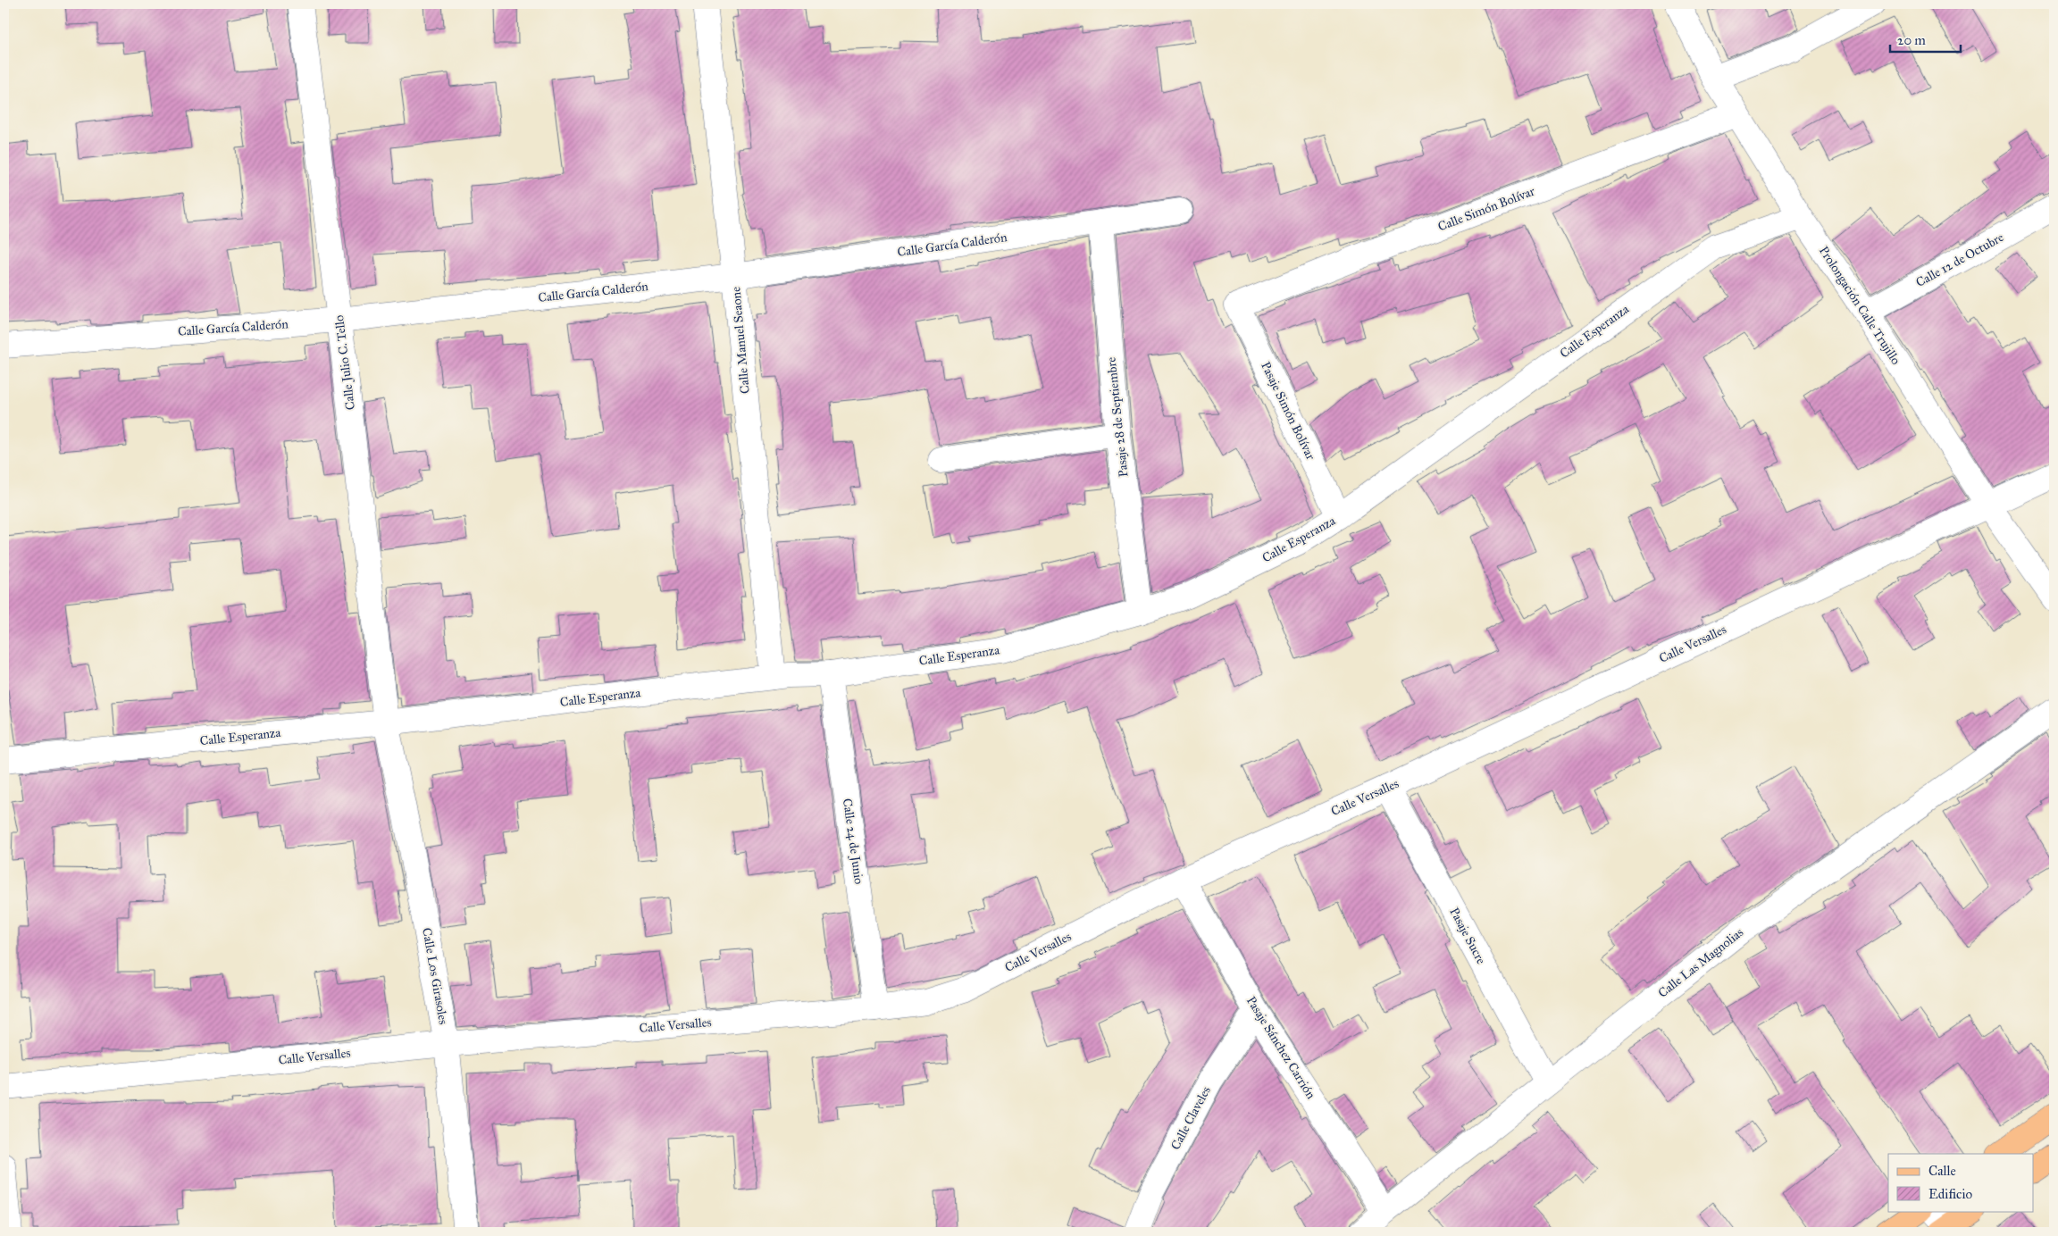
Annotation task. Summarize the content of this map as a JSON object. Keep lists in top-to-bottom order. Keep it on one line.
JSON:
{"streets":{"street":["Calle Simón Bolívar","Calle García Calderón","Calle 12 de Octubre","Prolongación Calle Trujillo","Calle Esperanza","Calle Manuel Seaone","Calle Julio C. Tello","Pasaje Simón Bolívar","Pasaje 28 de Septiembre","Calle Versalles","Calle 24 de Junio","Pasaje Sucre","Calle Las Magnolias","Calle Los Girasoles","Pasaje Sánchez Carrión","Calle Claveles"]},"crossings":[["Calle Simón Bolívar","Prolongación Calle Trujillo"],["Calle Simón Bolívar","Pasaje Simón Bolívar"],["Calle García Calderón","Calle Manuel Seaone"],["Calle García Calderón","Calle Julio C. Tello"],["Calle García Calderón","Pasaje 28 de Septiembre"],["Calle 12 de Octubre","Prolongación Calle Trujillo"],["Prolongación Calle Trujillo","Calle Esperanza"],["Prolongación Calle Trujillo","Calle Versalles"],["Calle Esperanza","Calle Manuel Seaone"],["Calle Esperanza","Calle Julio C. Tello"],["Calle Esperanza","Pasaje Simón Bolívar"],["Calle Esperanza","Pasaje 28 de Septiembre"],["Calle Esperanza","Calle 24 de Junio"],["Calle Esperanza","Calle Los Girasoles"],["Calle Julio C. Tello","Calle Los Girasoles"],["Calle Versalles","Calle 24 de Junio"],["Calle Versalles","Pasaje Sucre"],["Calle Versalles","Calle Los Girasoles"],["Calle Versalles","Pasaje Sánchez Carrión"],["Pasaje Sucre","Calle Las Magnolias"],["Calle Las Magnolias","Pasaje Sánchez Carrión"],["Pasaje Sánchez Carrión","Calle Claveles"]],"legend":["Calle","Edificio"],"scale_bar":"20 m"}
